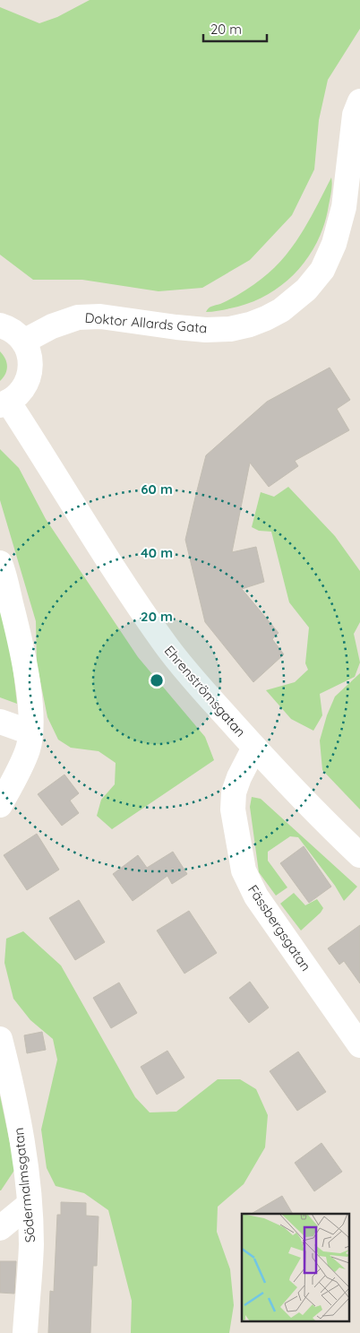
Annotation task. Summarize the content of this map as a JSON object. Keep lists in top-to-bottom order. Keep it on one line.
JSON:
{"streets":{"street":["Doktor Allards Gata","Ehrenströmsgatan","Fässbergsgatan","Södermalmsgatan"]},"crossings":[["Doktor Allards Gata","Ehrenströmsgatan"],["Ehrenströmsgatan","Fässbergsgatan"]],"scale_bar":"20 m","rings":["60 m","40 m","20 m"]}
